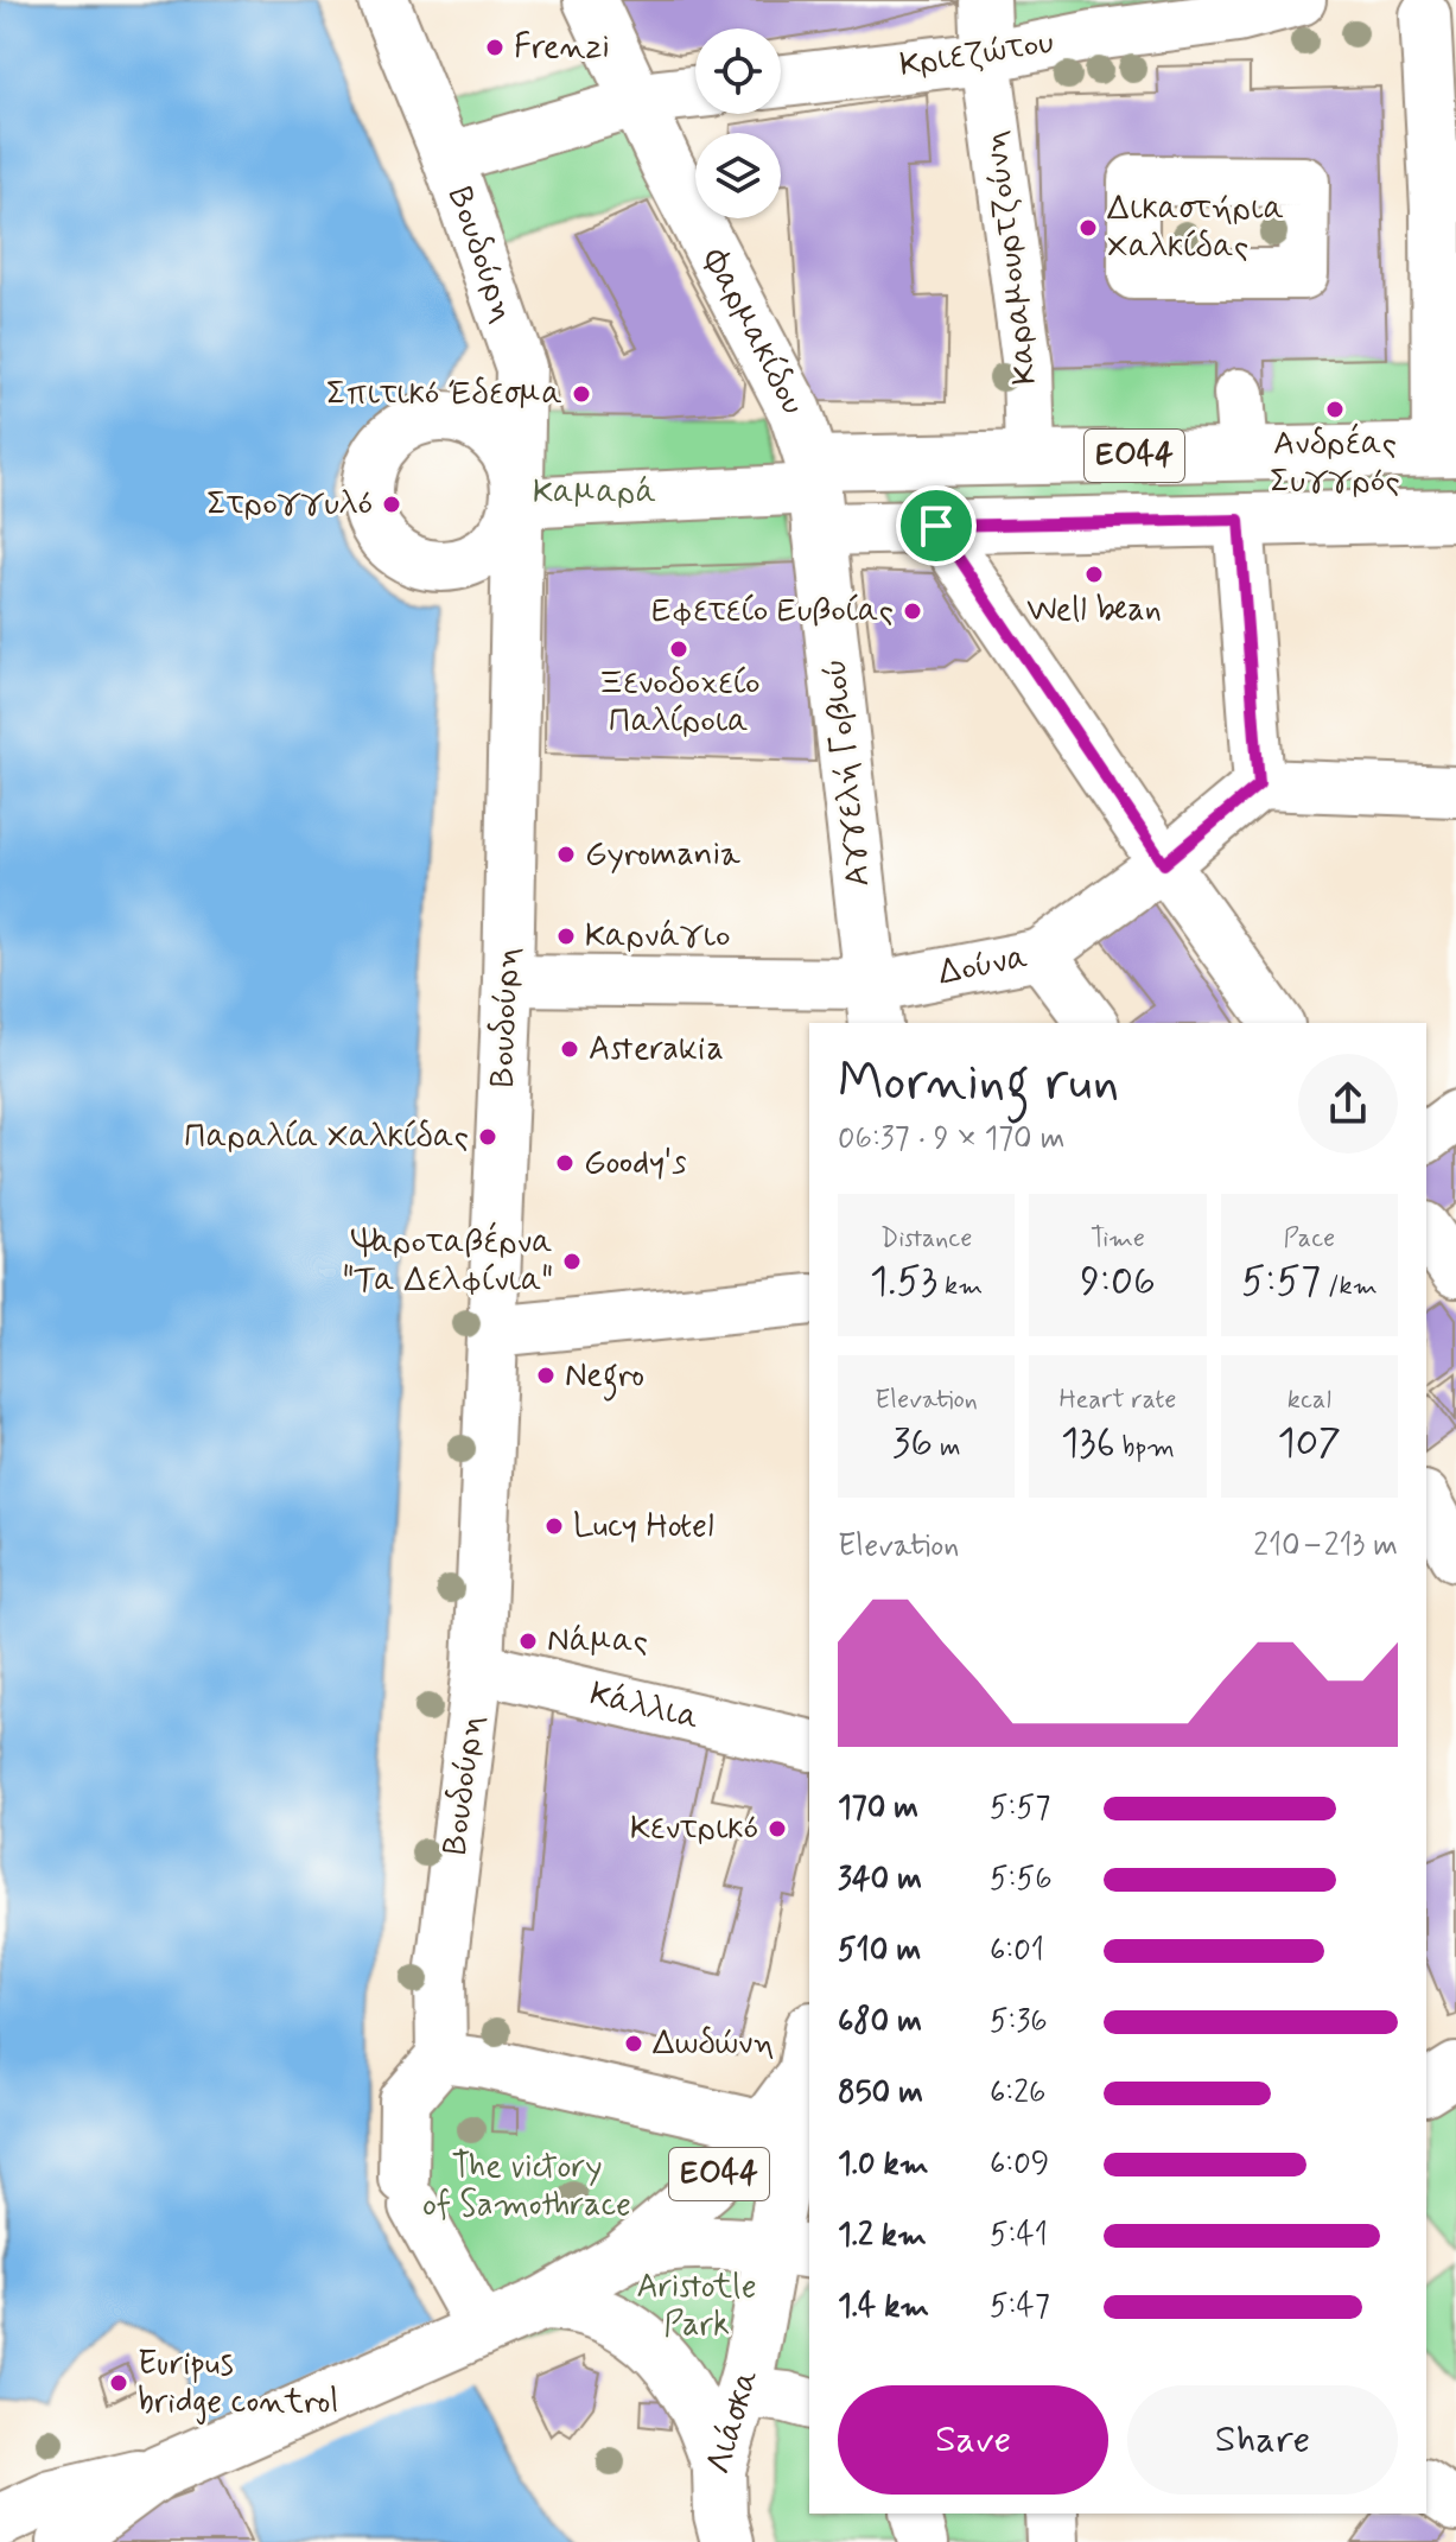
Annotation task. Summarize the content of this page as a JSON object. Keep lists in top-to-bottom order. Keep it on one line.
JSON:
{"streets":{"main road":["Κριεζώτου","Φαρμακίδου","ΕΟ44","Αγγελή Γοβιού","Λιάσκα"],"street":["Βουδούρη","Καραμουρτζούνη","Δούνα","Κάλλια"]},"crossings":[["Κριεζώτου","Καραμουρτζούνη"],["Βουδούρη","Δούνα"],["Βουδούρη","Κάλλια"],["Καραμουρτζούνη","ΕΟ44"],["Φαρμακίδου","ΕΟ44"],["Φαρμακίδου","Αγγελή Γοβιού"],["ΕΟ44","Αγγελή Γοβιού"],["ΕΟ44","Λιάσκα"],["Αγγελή Γοβιού","Δούνα"]],"parks":["Καμαρά","The victory of Samothrace","Aristotle Park"],"places":["Frenzi","Δικαστήρια Χαλκίδας","Σπιτικό Έδεσμα","Ανδρέας Συγγρός","Στρογγυλό","Well bean","Εφετείο Ευβοίας","Ξενοδοχείο Παλίροια","Gyromania","Καρνάγιο","Asterakia","Παραλία Χαλκίδας","Goody's","Ψαροταβέρνα \"Τα Δελφίνια\"","Negro","Lucy Hotel","Νάμας","Κεντρικό","Δωδώνη","Euripus bridge control"],"page":{"heading":["Morning run","06:37 · 9 × 170 m"],"stats":[["Distance","1.53 km"],["Time","9:06"],["Pace","5:57 /km"],["Elevation","36 m"],["Heart rate","136 bpm"],["kcal","107"]],"chart":["Elevation","210–213 m"],"list":[{"name":"170 m","note":"5:57"},{"name":"340 m","note":"5:56"},{"name":"510 m","note":"6:01"},{"name":"680 m","note":"5:36"},{"name":"850 m","note":"6:26"},{"name":"1.0 km","note":"6:09"},{"name":"1.2 km","note":"5:41"},{"name":"1.4 km","note":"5:47"}],"buttons":["Save","Share"]}}
